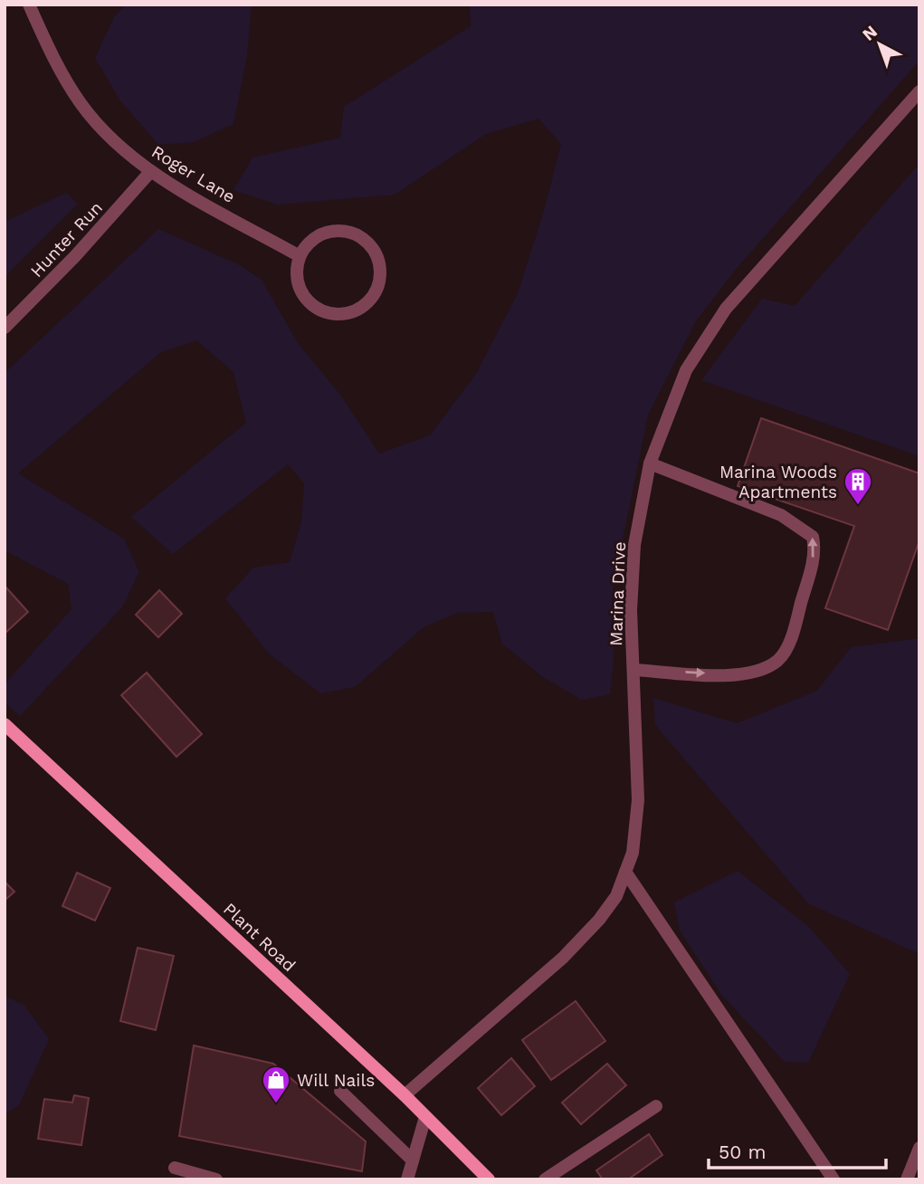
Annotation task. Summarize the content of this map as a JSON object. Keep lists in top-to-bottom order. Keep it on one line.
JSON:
{"streets":{"street":["Roger Lane","Hunter Run","Marina Drive","Plant Road"]},"crossings":[["Roger Lane","Hunter Run"],["Marina Drive","Plant Road"]],"places":{"building":["Marina Woods Apartments"],"shop":["Will Nails"]},"scale_bar":"50 m","north":"top left"}
